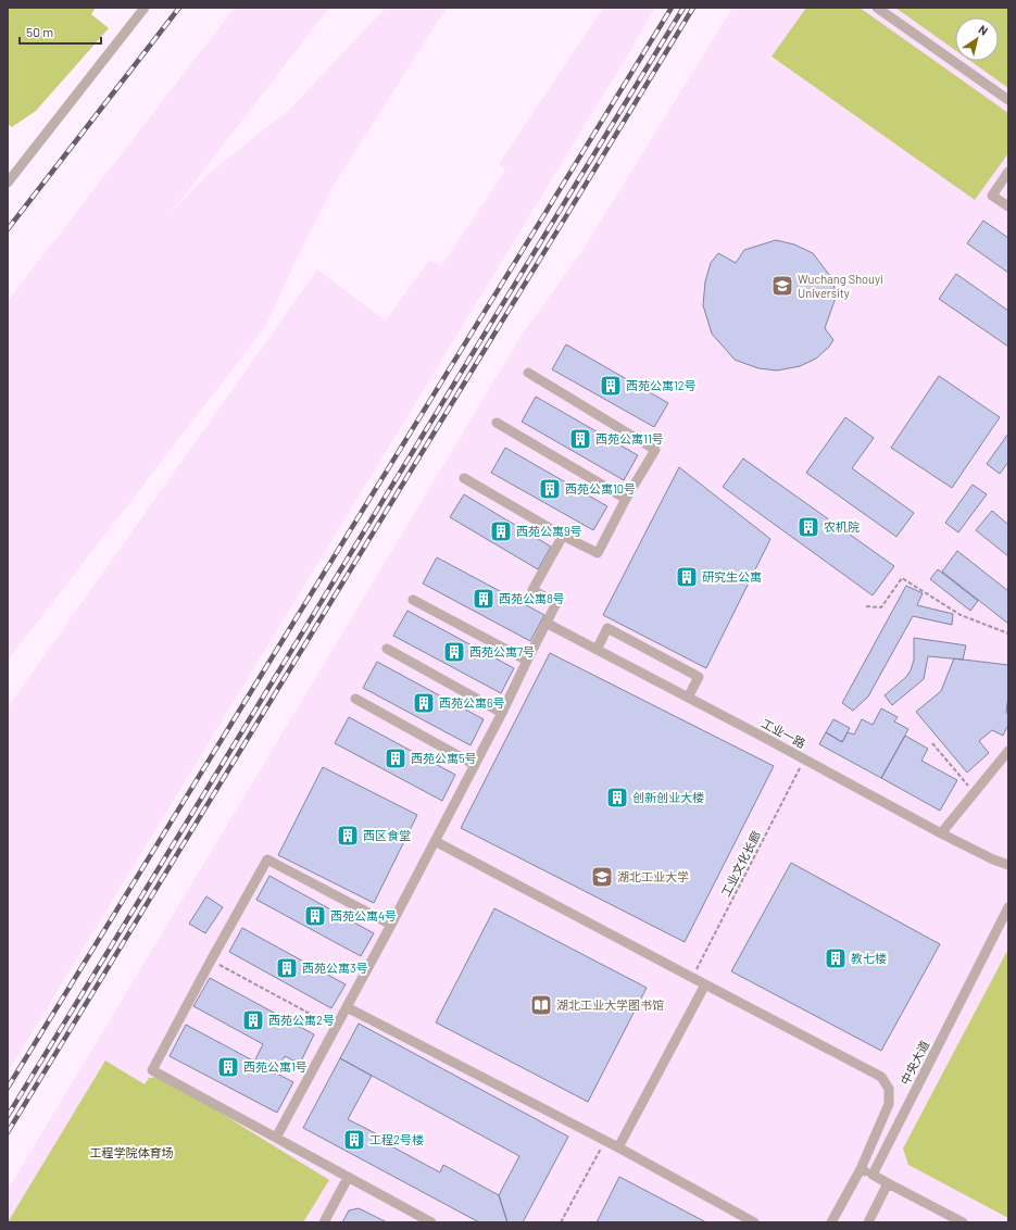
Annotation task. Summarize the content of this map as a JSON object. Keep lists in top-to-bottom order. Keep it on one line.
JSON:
{"streets":{"street":["工业一路","中央大道"],"path":["工业文化长廊"]},"crossings":[["工业一路","工业文化长廊"]],"parks":["工程学院体育场"],"places":{"school or university":["Wuchang Shouyi University","湖北工业大学"],"building":["西苑公寓12号","西苑公寓11号","西苑公寓10号","农机院","西苑公寓9号","研究生公寓","西苑公寓8号","西苑公寓7号","西苑公寓6号","西苑公寓5号","创新创业大楼","西区食堂","西苑公寓4号","教七楼","西苑公寓3号","西苑公寓2号","西苑公寓1号","工程2号楼"],"library":["湖北工业大学图书馆"]},"scale_bar":"50 m","north":"top right"}
